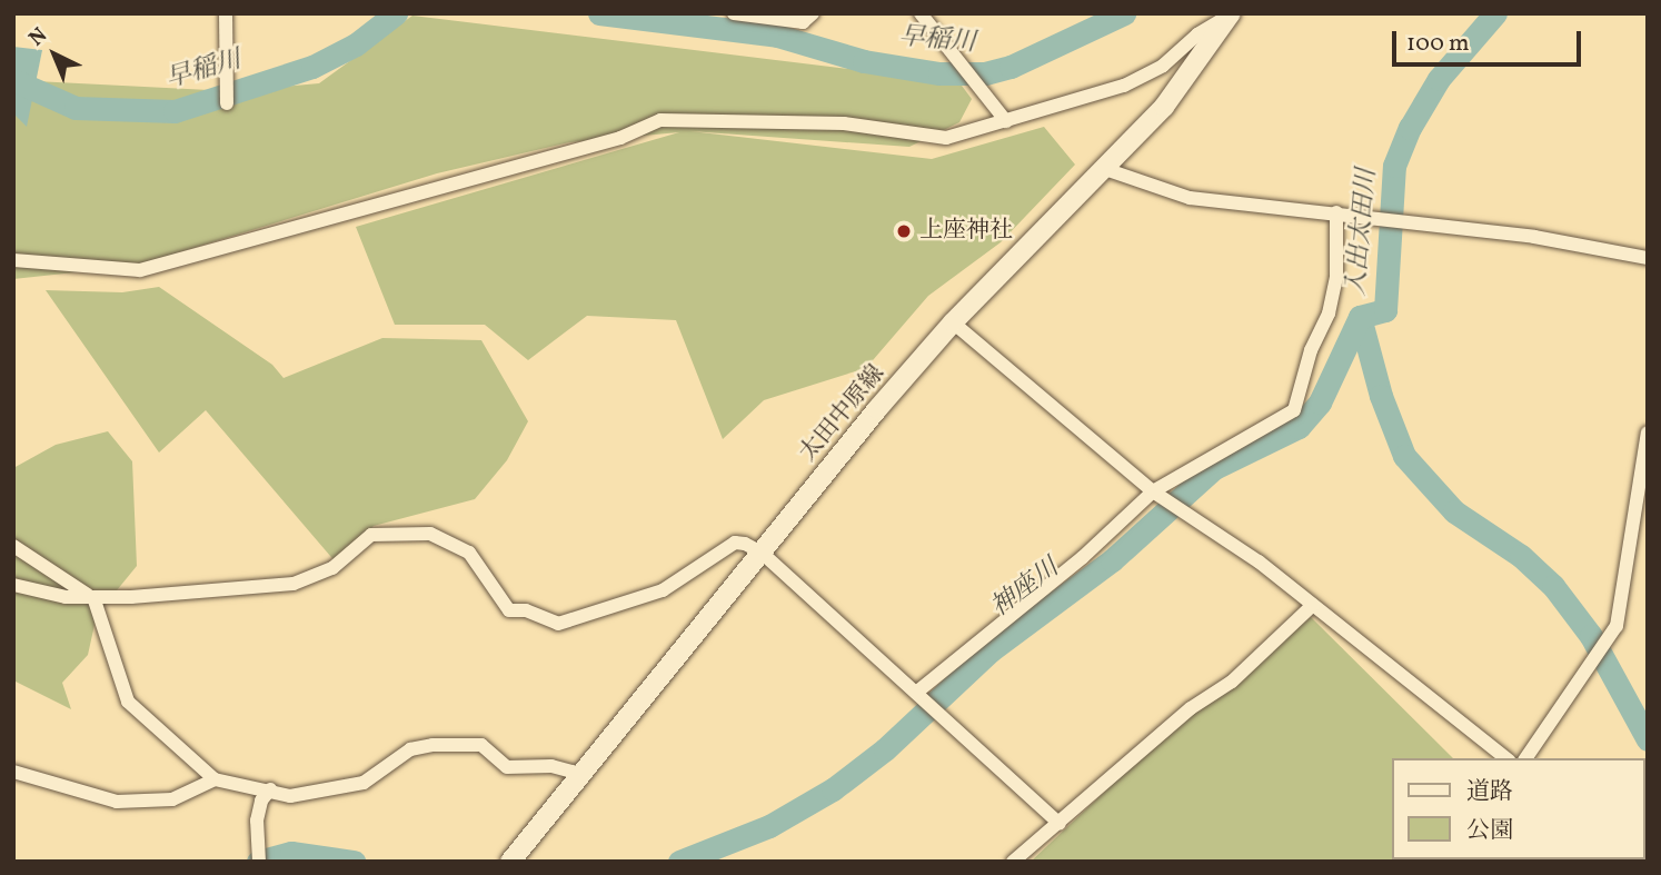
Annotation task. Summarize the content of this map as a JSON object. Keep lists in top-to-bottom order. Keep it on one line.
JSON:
{"streets":{"main road":["太田中原線"]},"water":["早稲川","入出太田川","神座川"],"places":["上座神社"],"legend":["道路","公園"],"scale_bar":"100 m","north":"top left"}
